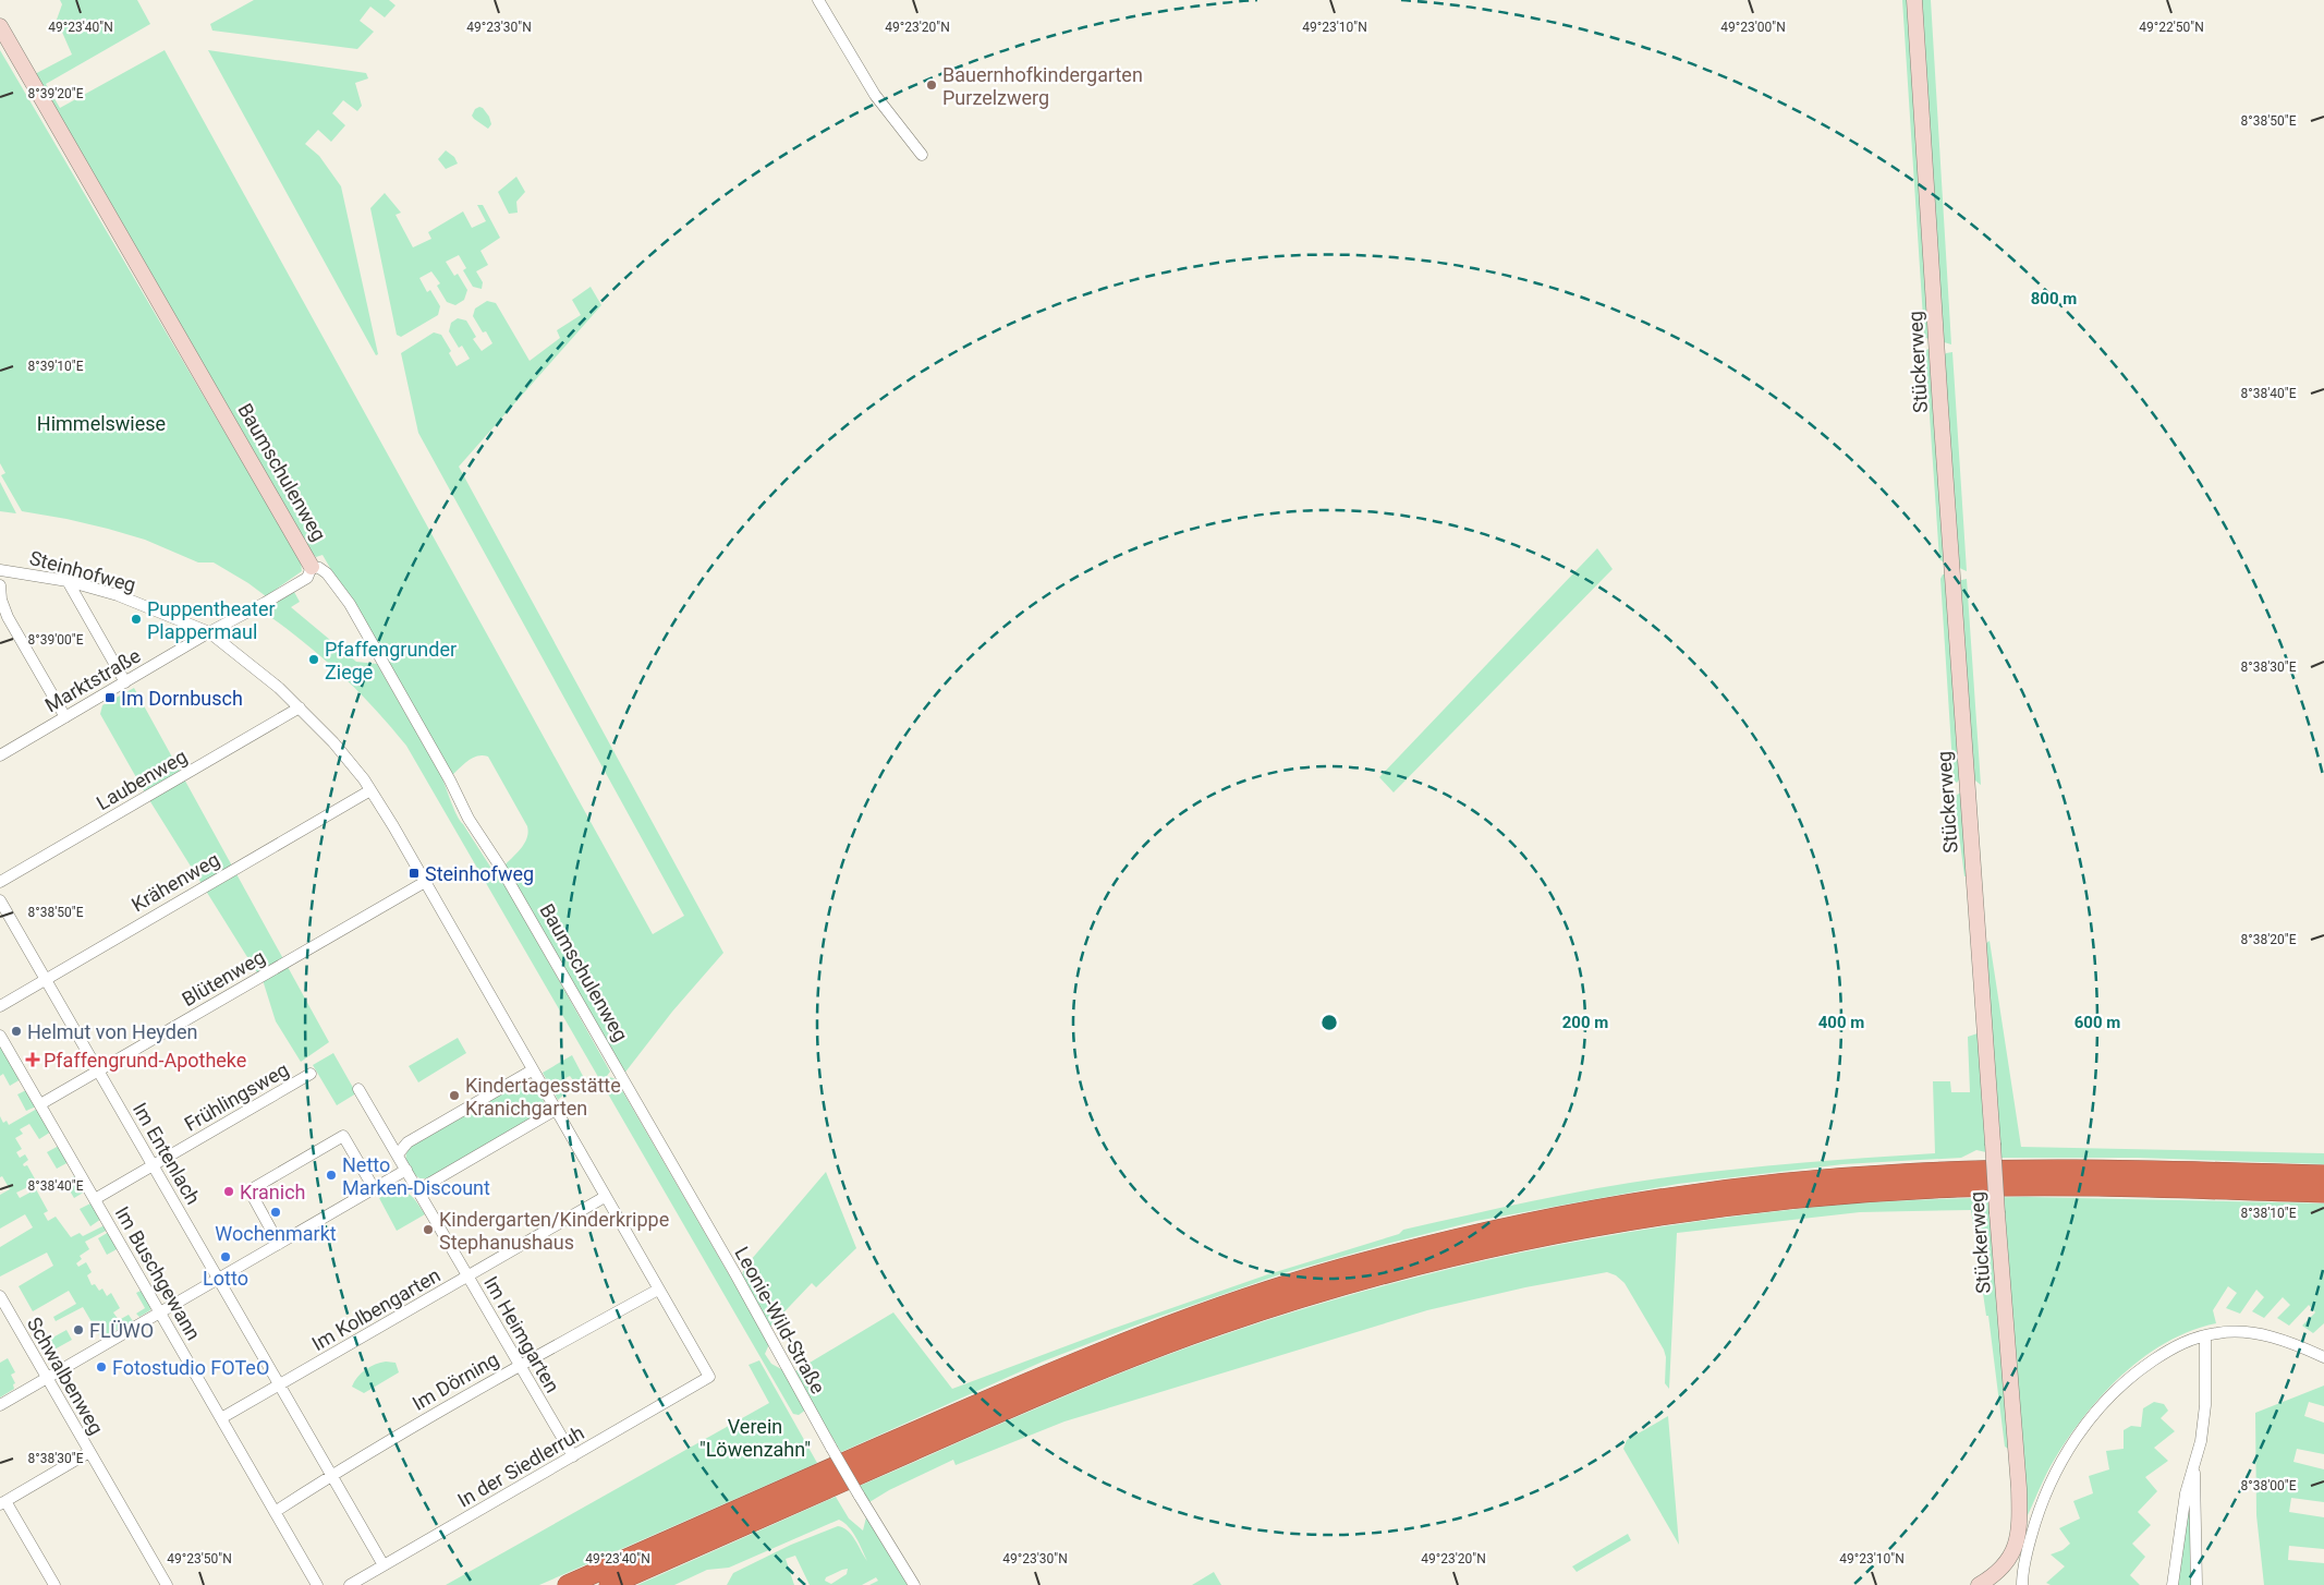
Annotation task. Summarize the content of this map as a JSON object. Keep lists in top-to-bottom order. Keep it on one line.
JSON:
{"streets":{"street":["Stückerweg","Baumschulenweg","Steinhofweg","Marktstraße","Laubenweg","Krähenweg","Blütenweg","Frühlingsweg","Im Entenlach","Im Buschgewann","Im Kolbengarten","Leonie-Wild-Straße","Im Heimgarten","Schwalbenweg","Im Dörning","In der Siedlerruh"]},"crossings":[["Baumschulenweg","Marktstraße"],["Baumschulenweg","Leonie-Wild-Straße"],["Steinhofweg","Marktstraße"],["Steinhofweg","Laubenweg"],["Steinhofweg","Krähenweg"],["Steinhofweg","Blütenweg"],["Steinhofweg","Im Kolbengarten"],["Steinhofweg","Im Dörning"],["Steinhofweg","In der Siedlerruh"],["Krähenweg","Im Entenlach"],["Blütenweg","Im Entenlach"],["Blütenweg","Im Buschgewann"],["Frühlingsweg","Im Entenlach"],["Frühlingsweg","Im Buschgewann"],["Im Entenlach","Im Kolbengarten"],["Im Entenlach","Im Dörning"],["Im Entenlach","In der Siedlerruh"],["Im Buschgewann","Im Kolbengarten"],["Im Buschgewann","Im Dörning"],["Im Kolbengarten","Im Heimgarten"],["Im Heimgarten","Im Dörning"],["Im Heimgarten","In der Siedlerruh"]],"parks":["Himmelswiese","Verein \"Löwenzahn\""],"places":{"other":["Bauernhofkindergarten Purzelzwerg","Puppentheater Plappermaul","Pfaffengrunder Ziege","Helmut von Heyden","Kindertagesstätte Kranichgarten","Netto Marken-Discount","Kranich","Wochenmarkt","Kindergarten/Kinderkrippe Stephanushaus","Lotto","FLÜWO","Fotostudio FOTeO"],"transit":["Im Dornbusch","Steinhofweg"],"health":["Pfaffengrund-Apotheke"]},"coordinates":["49°22'50\"N","49°23'40\"N","49°23'30\"N","49°23'20\"N","49°23'10\"N","49°23'00\"N","8°39'20\"E","8°38'50\"E","8°39'10\"E","8°38'40\"E","8°39'00\"E","8°38'30\"E","8°38'20\"E","8°38'10\"E","8°38'00\"E","49°23'50\"N"],"rings":["800 m","200 m","400 m","600 m"]}
